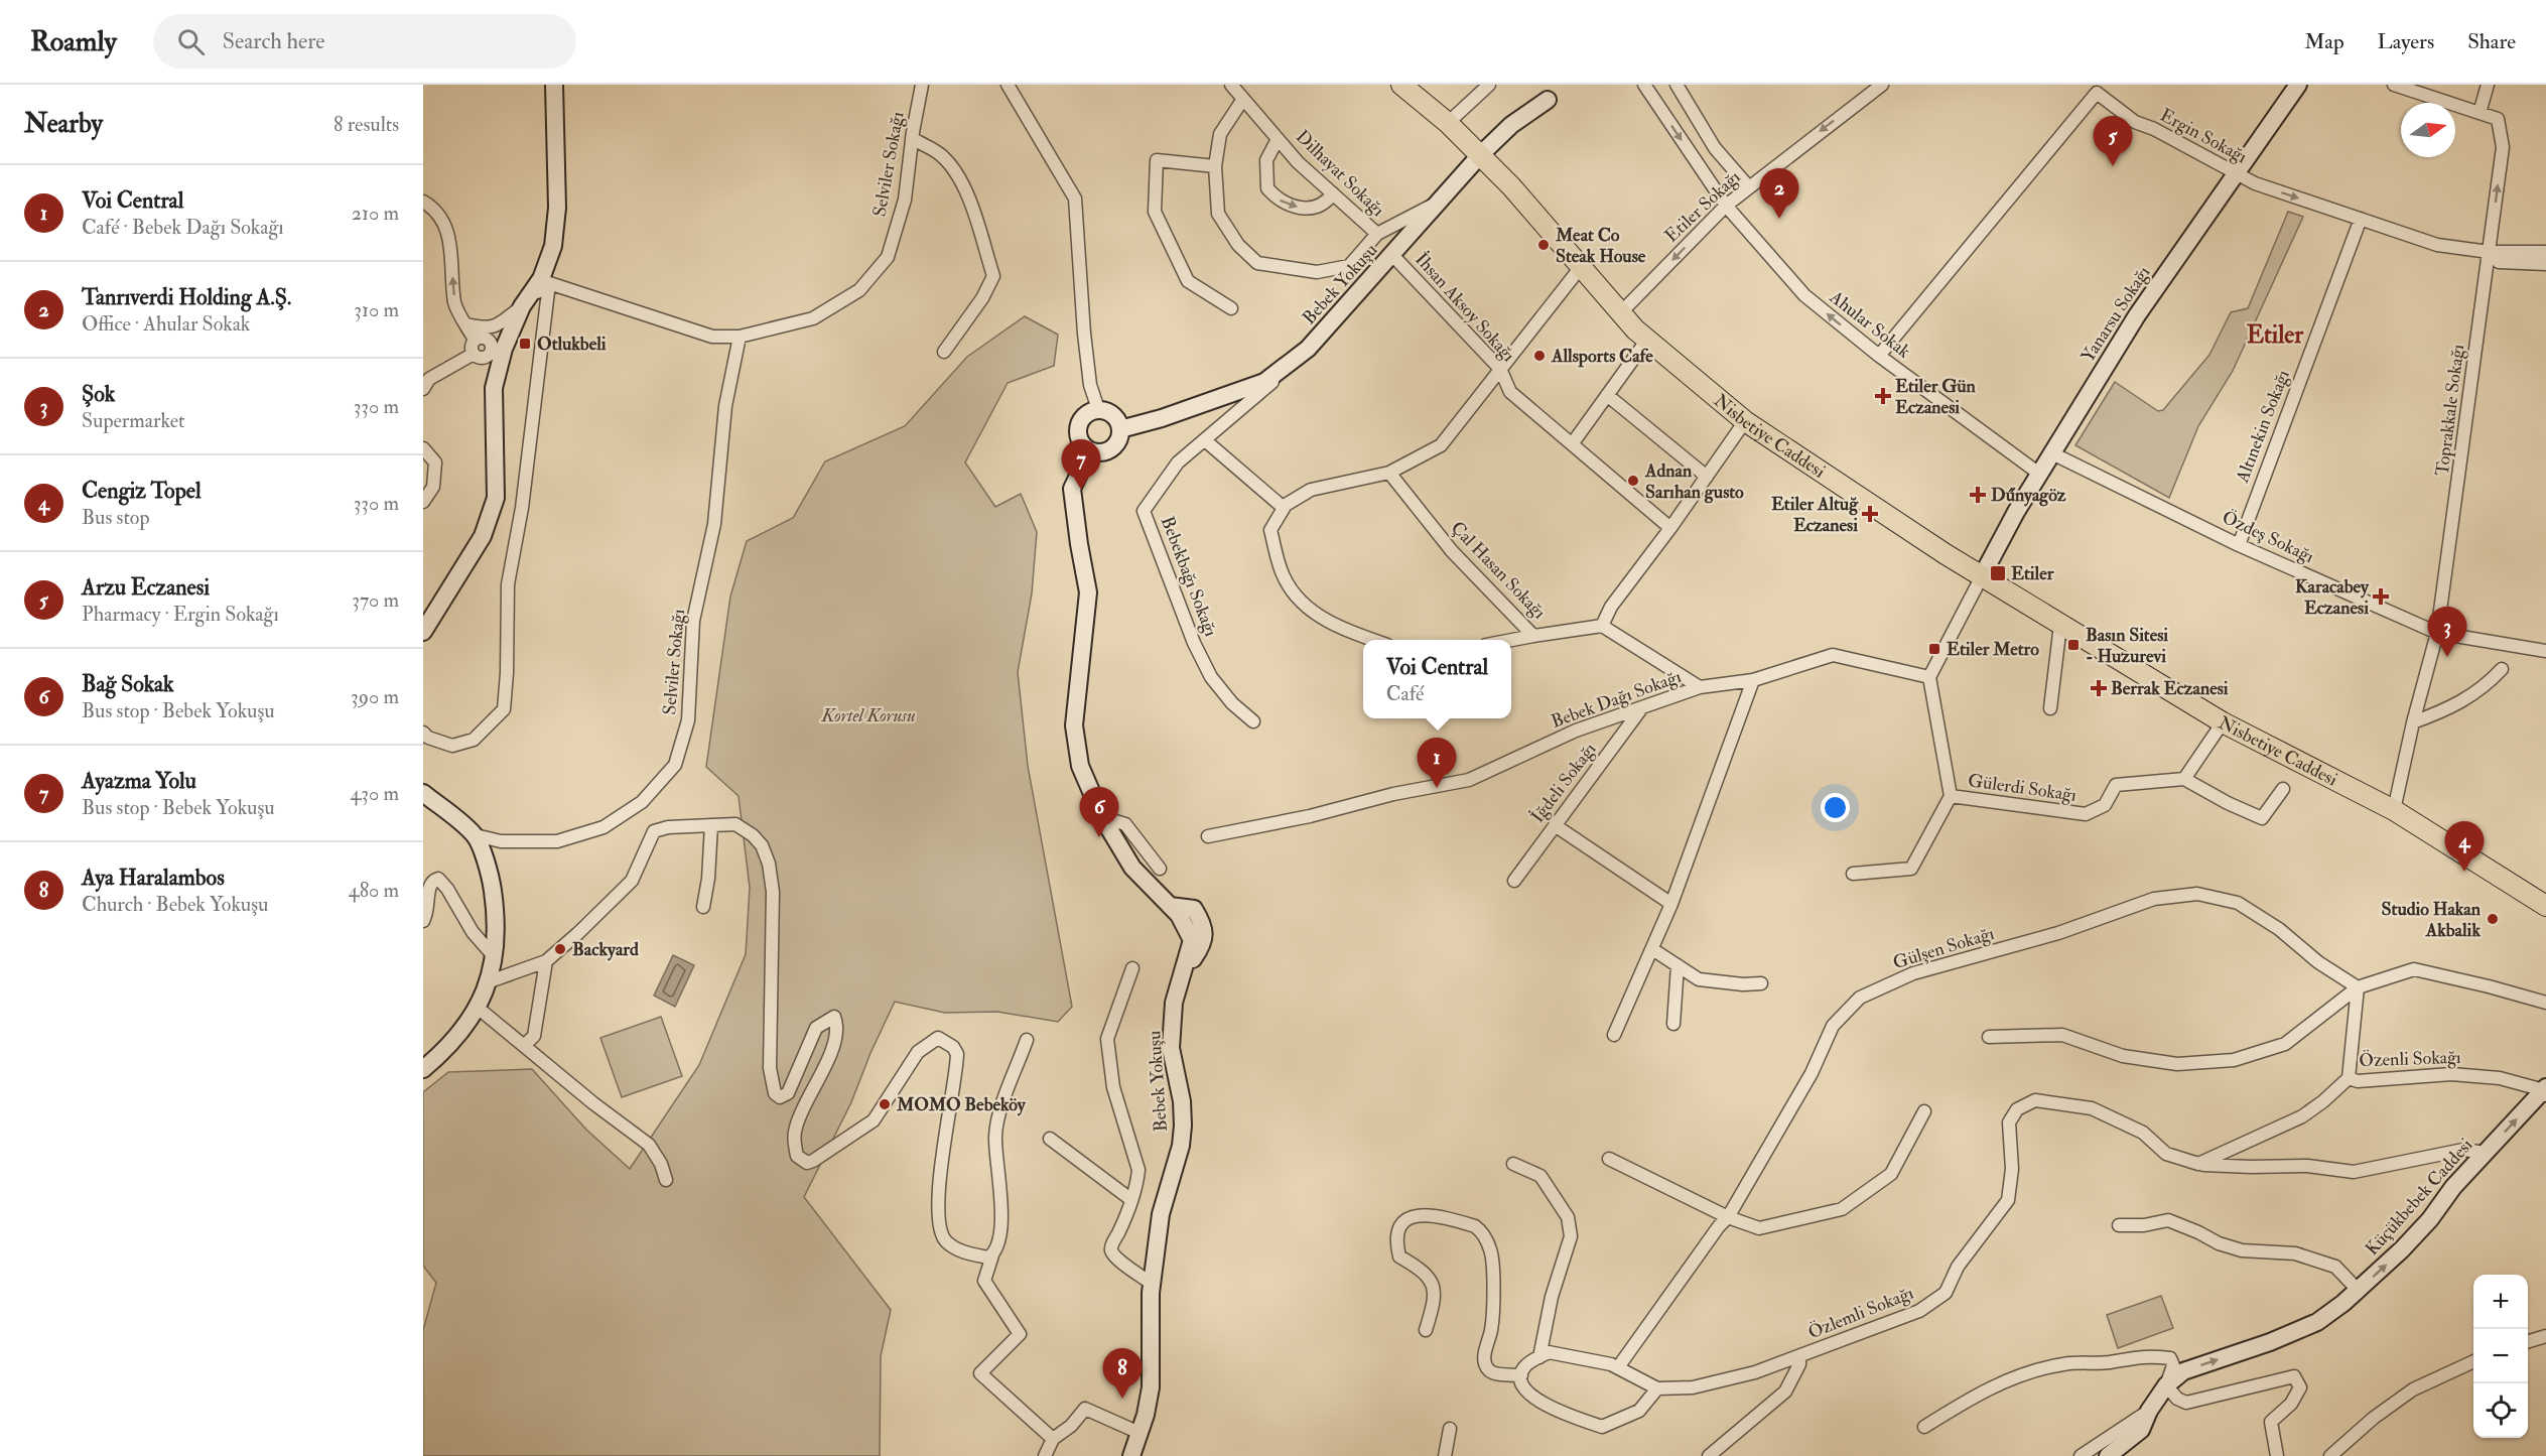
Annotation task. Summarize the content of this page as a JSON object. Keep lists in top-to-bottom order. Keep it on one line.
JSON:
{"streets":{"main road":["Nisbetiye Caddesi"],"street":["Ergin Sokağı","Selviler Sokağı","Dilhayat Sokağı","Etiler Sokağı","Bebek Yokuşu","İhsan Aksoy Sokağı","Yanarsu Sokağı","Ahular Sokak","Toprakkale Sokağı","Altınekin Sokağı","Özdeş Sokağı","Çal Hasan Sokağı","Bebekbağı Sokağı","Bebek Dağı Sokağı","İğdeli Sokağı","Gülerdi Sokağı","Gülşen Sokağı","Özenli Sokağı","Küçükbebek Caddesi","Özlemli Sokağı"]},"crossings":[["Ergin Sokağı","Yanarsu Sokağı"],["Ergin Sokağı","Ahular Sokak"],["Ergin Sokağı","Toprakkale Sokağı"],["Ergin Sokağı","Altınekin Sokağı"],["Dilhayat Sokağı","Bebek Yokuşu"],["Etiler Sokağı","Ahular Sokak"],["Etiler Sokağı","Nisbetiye Caddesi"],["Bebek Yokuşu","İhsan Aksoy Sokağı"],["Bebek Yokuşu","Nisbetiye Caddesi"],["Bebek Yokuşu","Bebekbağı Sokağı"],["Yanarsu Sokağı","Ahular Sokak"],["Yanarsu Sokağı","Nisbetiye Caddesi"],["Yanarsu Sokağı","Özdeş Sokağı"],["Toprakkale Sokağı","Nisbetiye Caddesi"],["Toprakkale Sokağı","Özdeş Sokağı"],["Altınekin Sokağı","Özdeş Sokağı"],["Bebek Dağı Sokağı","İğdeli Sokağı"],["Özenli Sokağı","Küçükbebek Caddesi"],["Küçükbebek Caddesi","Özlemli Sokağı"]],"one_way":["Etiler Sokağı"],"districts":["Etiler"],"parks":["Kortel Korusu"],"places":{"other":["Meat Co Steak House","Allsports Cafe","Adnan Sarıhan gusto","Studio Hakan Akbalik","Backyard","MOMO Bebeköy"],"transit":["Otlukbeli","Etiler","Basın Sitesi - Huzurevi","Etiler Metro"],"health":["Etiler Gün Eczanesi","Dűnyagöz","Etiler Altuğ Eczanesi","Karacabey Eczanesi","Berrak Eczanesi"]},"north":"right","page":{"header":"Roamly","search":"Search here","nav":["Map","Layers","Share"],"heading":["Nearby","8 results"],"pins":["5","2","7","3","1","6","4","8"],"list":[{"mark":"1","name":"Voi Central","note":"Café · Bebek Dağı Sokağı","value":"210 m"},{"mark":"2","name":"Tanrıverdi Holding A.Ş.","note":"Office · Ahular Sokak","value":"310 m"},{"mark":"3","name":"Şok","note":"Supermarket","value":"330 m"},{"mark":"4","name":"Cengiz Topel","note":"Bus stop","value":"330 m"},{"mark":"5","name":"Arzu Eczanesi","note":"Pharmacy · Ergin Sokağı","value":"370 m"},{"mark":"6","name":"Bağ Sokak","note":"Bus stop · Bebek Yokuşu","value":"390 m"},{"mark":"7","name":"Ayazma Yolu","note":"Bus stop · Bebek Yokuşu","value":"430 m"},{"mark":"8","name":"Aya Haralambos","note":"Church · Bebek Yokuşu","value":"480 m"}],"popup":["Voi Central","Café"],"map_buttons":["+","−"]}}
